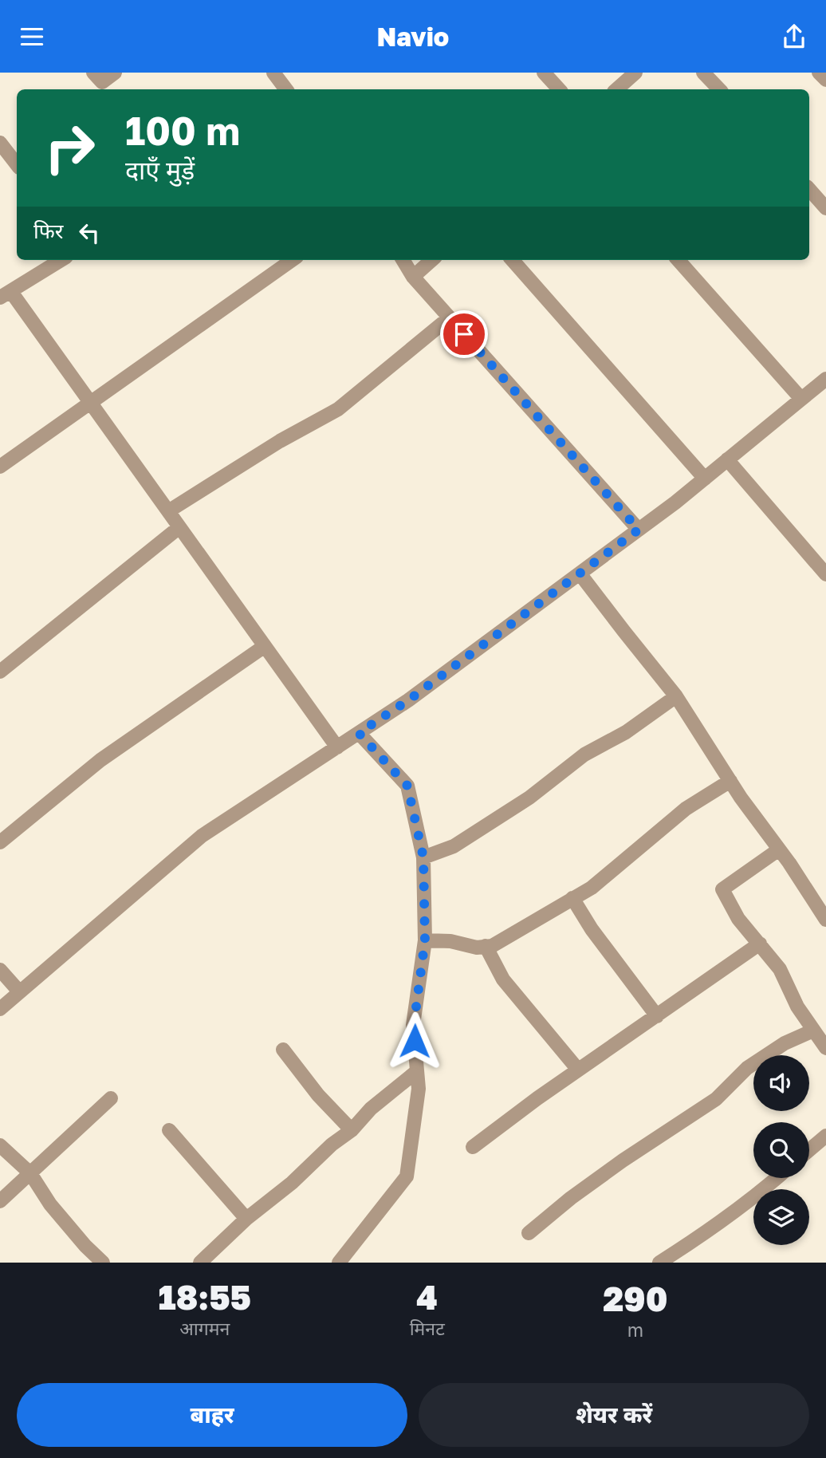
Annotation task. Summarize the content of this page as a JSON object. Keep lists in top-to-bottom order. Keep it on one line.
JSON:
{"page":{"header":"Navio","turn":["100 m","दाएँ मुड़ें"],"then":"फिर","eta":["18:55","आगमन","4","मिनट","290","m"],"buttons":["बाहर","शेयर करें"]}}
